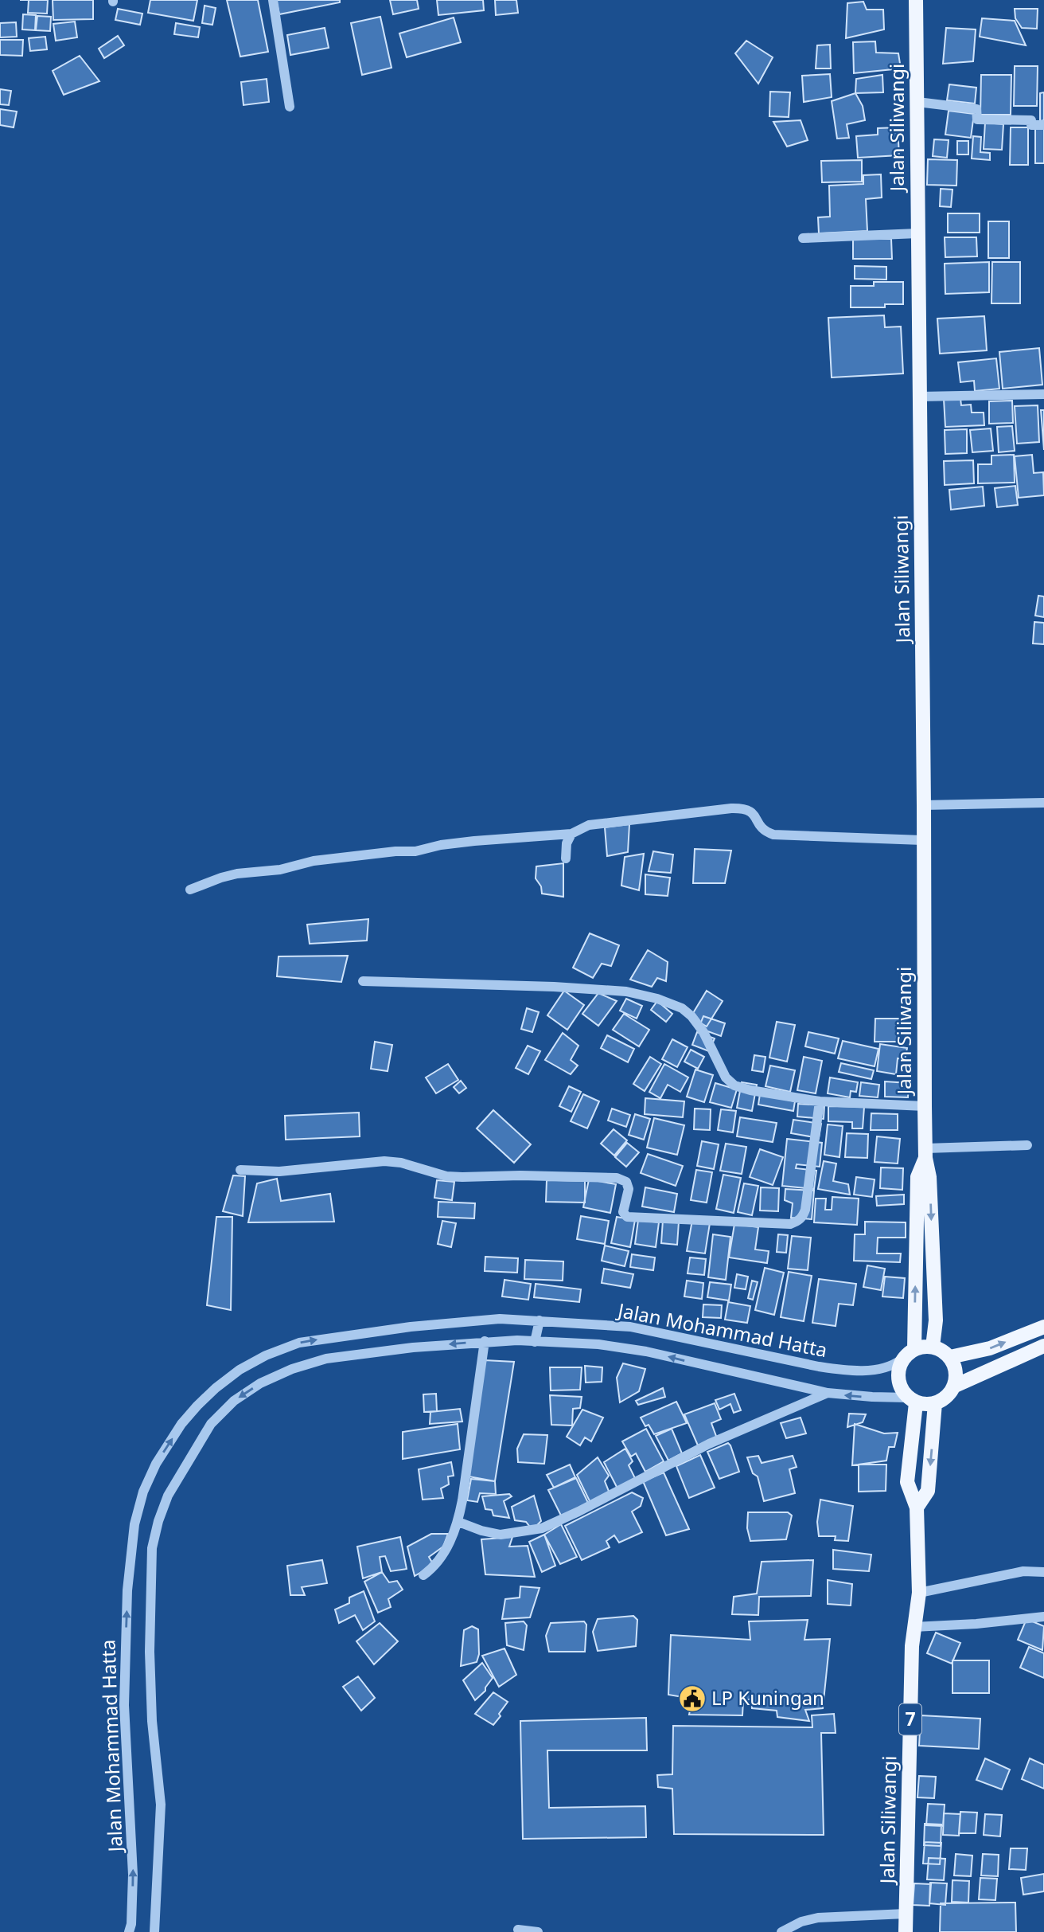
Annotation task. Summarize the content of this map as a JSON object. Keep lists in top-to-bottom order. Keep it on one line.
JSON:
{"streets":{"main road":["Jalan Siliwangi","7"],"street":["Jalan Mohammad Hatta"]},"crossings":[["Jalan Siliwangi","Jalan Mohammad Hatta"]],"places":{"public building":["LP Kuningan"]}}
